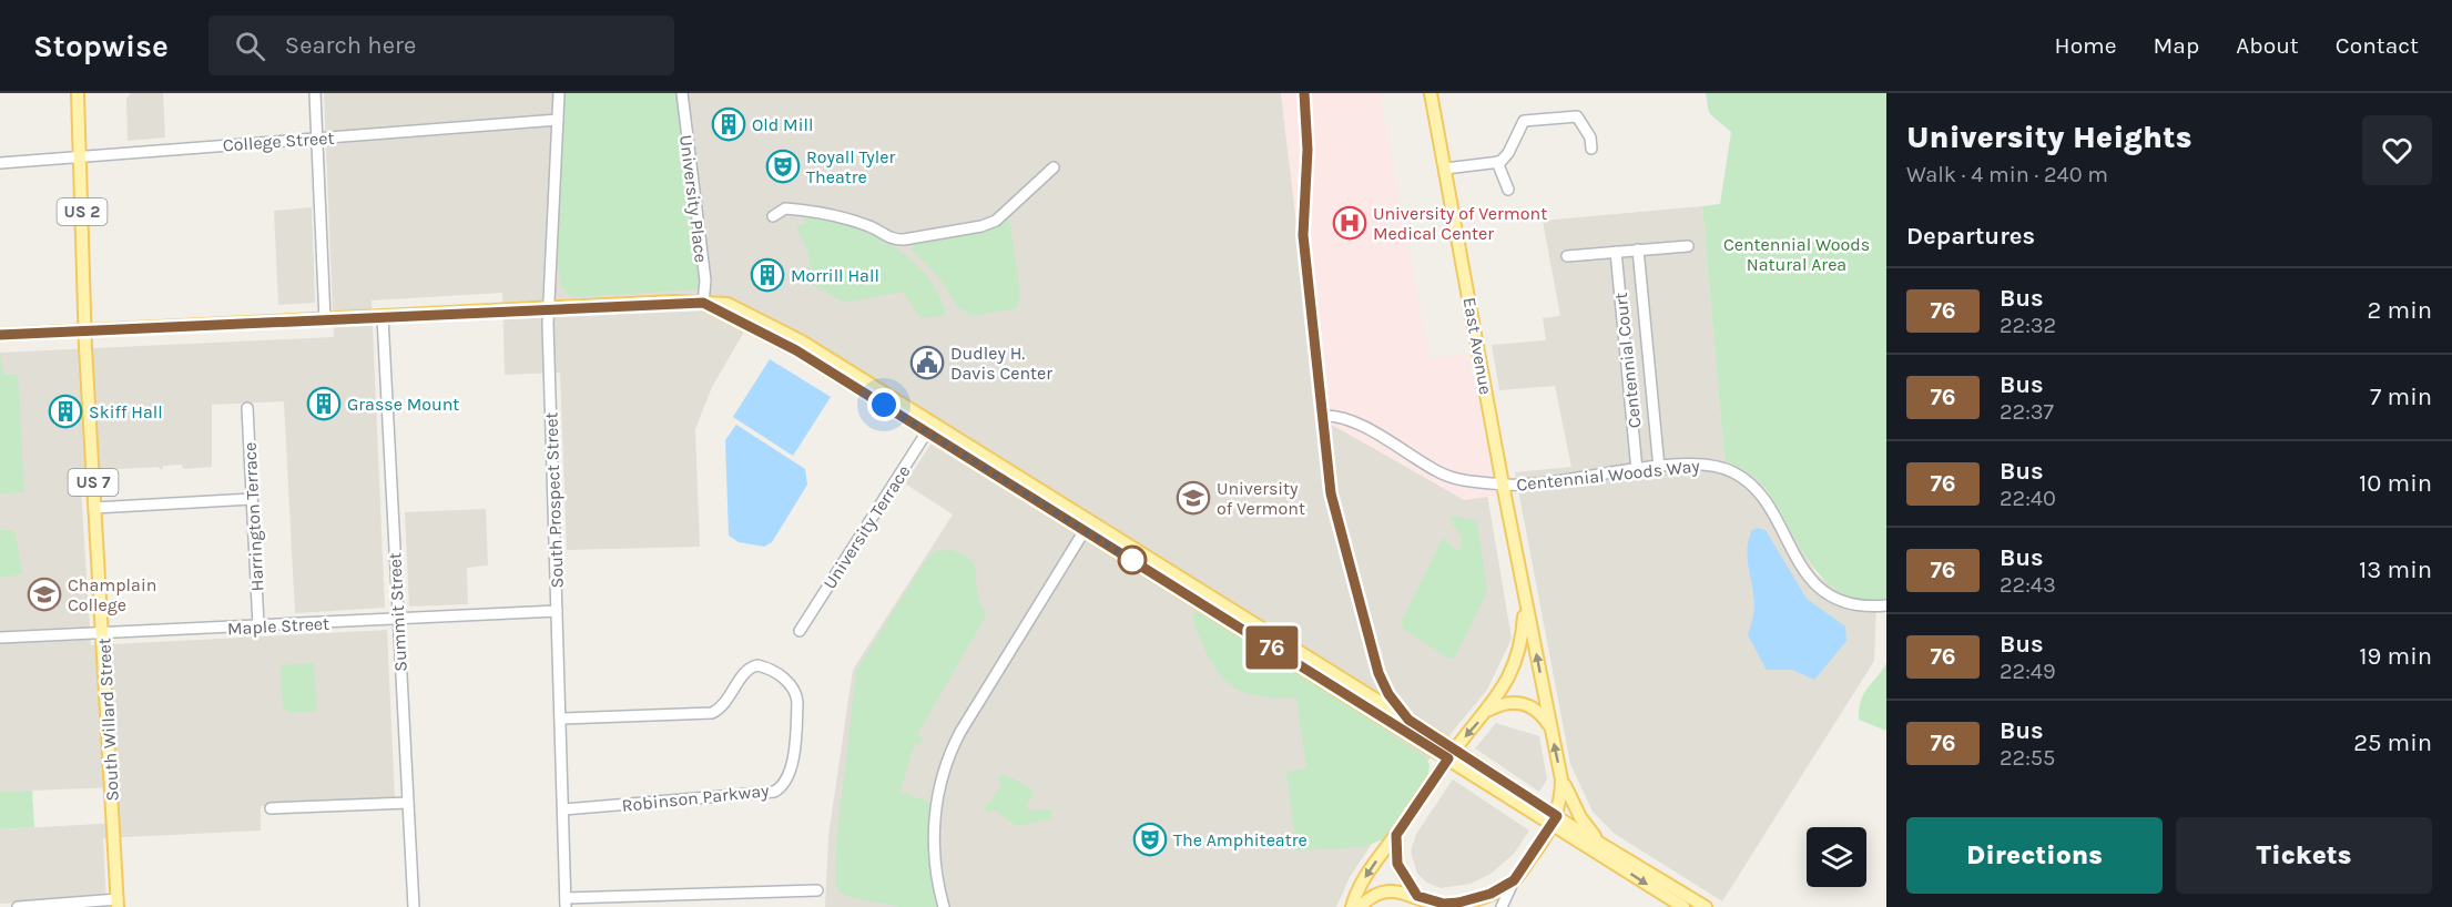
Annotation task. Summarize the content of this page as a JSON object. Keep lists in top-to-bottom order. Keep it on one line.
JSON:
{"streets":{"main road":["US 2","East Avenue","US 7","South Willard Street"],"street":["College Street","University Place","Centennial Court","Centennial Woods Way","South Prospect Street","Harrington Terrace","University Terrace","Summit Street","Maple Street","Robinson Parkway"]},"crossings":[["College Street","South Prospect Street"],["College Street","South Willard Street"],["East Avenue","Centennial Woods Way"],["Centennial Court","Centennial Woods Way"],["South Prospect Street","Maple Street"],["South Prospect Street","Robinson Parkway"],["Harrington Terrace","Maple Street"],["Summit Street","Maple Street"],["Maple Street","South Willard Street"]],"parks":["Centennial Woods Natural Area"],"places":{"building":["Old Mill","Morrill Hall","Grasse Mount","Skiff Hall"],"theatre":["Royall Tyler Theatre","The Amphiteatre"],"hospital":["University of Vermont Medical Center"],"public building":["Dudley H. Davis Center"],"school or university":["University of Vermont","Champlain College"]},"lines":["bus line 76"],"page":{"header":"Stopwise","search":"Search here","nav":["Home","Map","About","Contact"],"on_map":"76","heading":[["University Heights","Walk · 4 min · 240 m"],"Departures"],"list":[{"mark":"76","name":"Bus","note":"22:32","value":"2 min"},{"mark":"76","name":"Bus","note":"22:37","value":"7 min"},{"mark":"76","name":"Bus","note":"22:40","value":"10 min"},{"mark":"76","name":"Bus","note":"22:43","value":"13 min"},{"mark":"76","name":"Bus","note":"22:49","value":"19 min"},{"mark":"76","name":"Bus","note":"22:55","value":"25 min"}],"buttons":["Directions","Tickets"]}}
